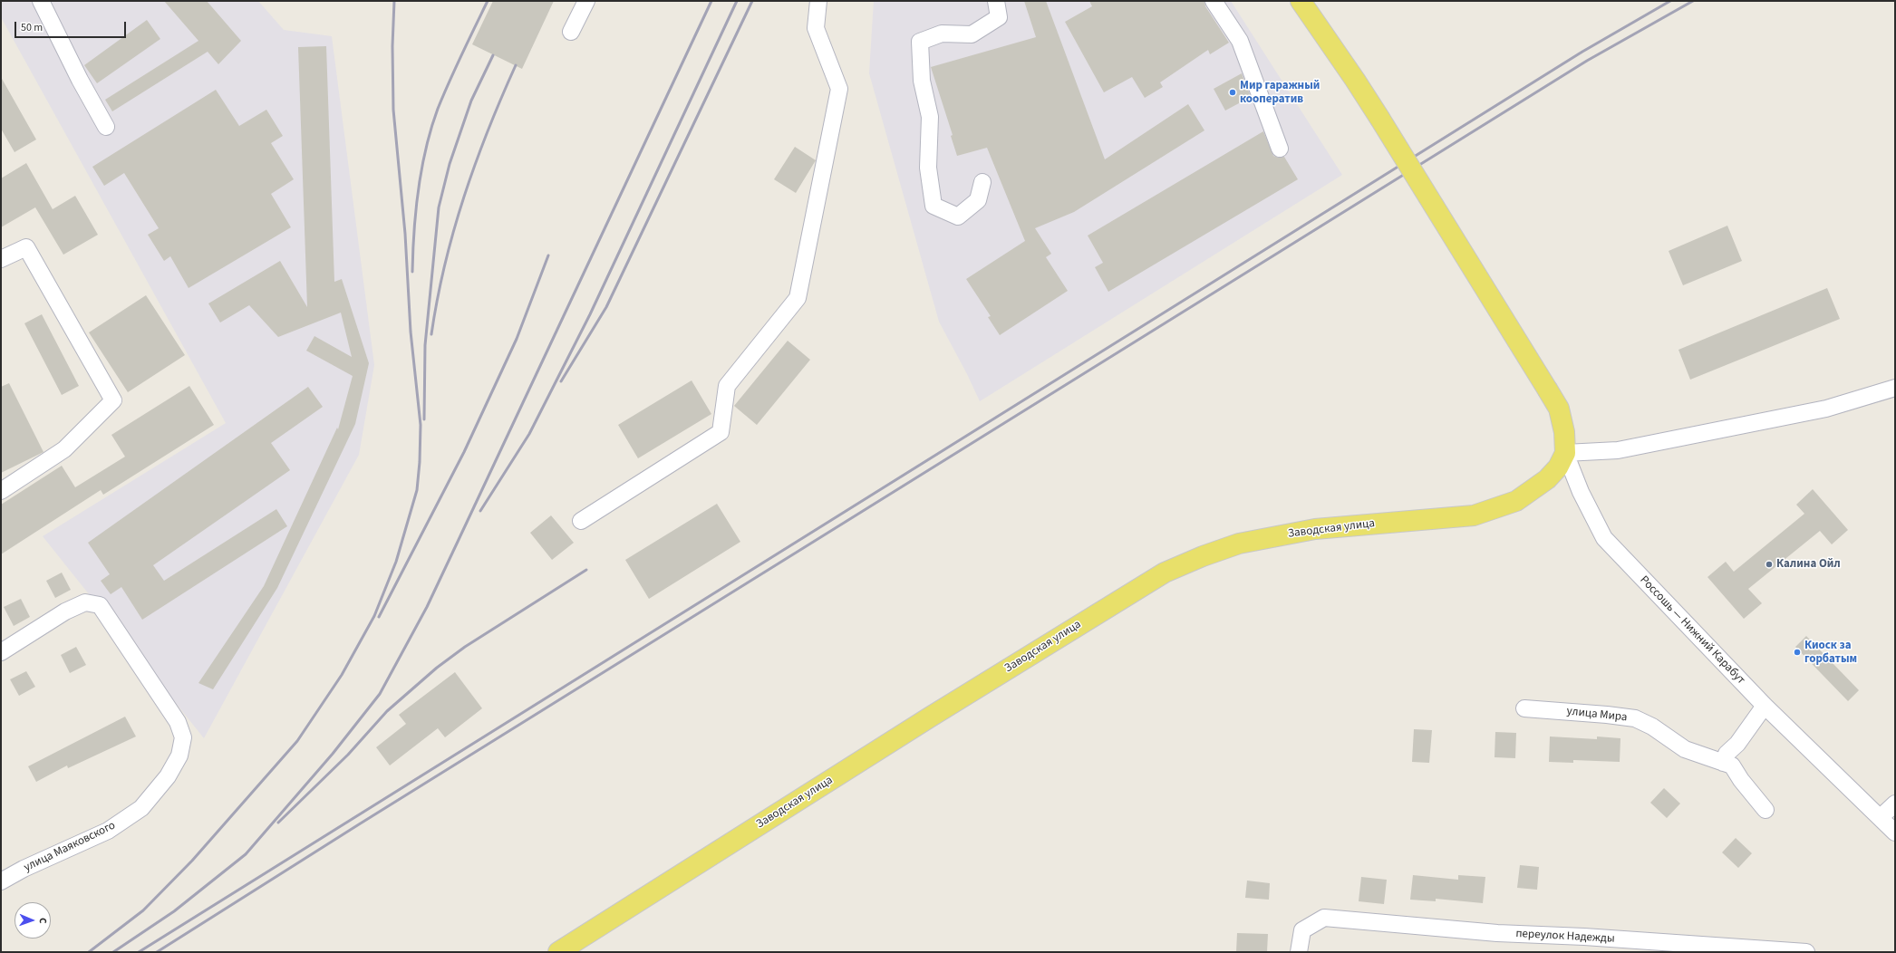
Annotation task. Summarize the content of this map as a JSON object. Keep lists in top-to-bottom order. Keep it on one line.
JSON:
{"streets":{"main road":["Заводская улица","Россошь — Нижний Карабут"],"street":["улица Мира","улица Маяковского","переулок Надежды"]},"crossings":[["Заводская улица","Россошь — Нижний Карабут"]],"places":["Мир гаражный кооператив","Калина Ойл","Киоск за горбатым"],"scale_bar":"50 m","north":"right"}
